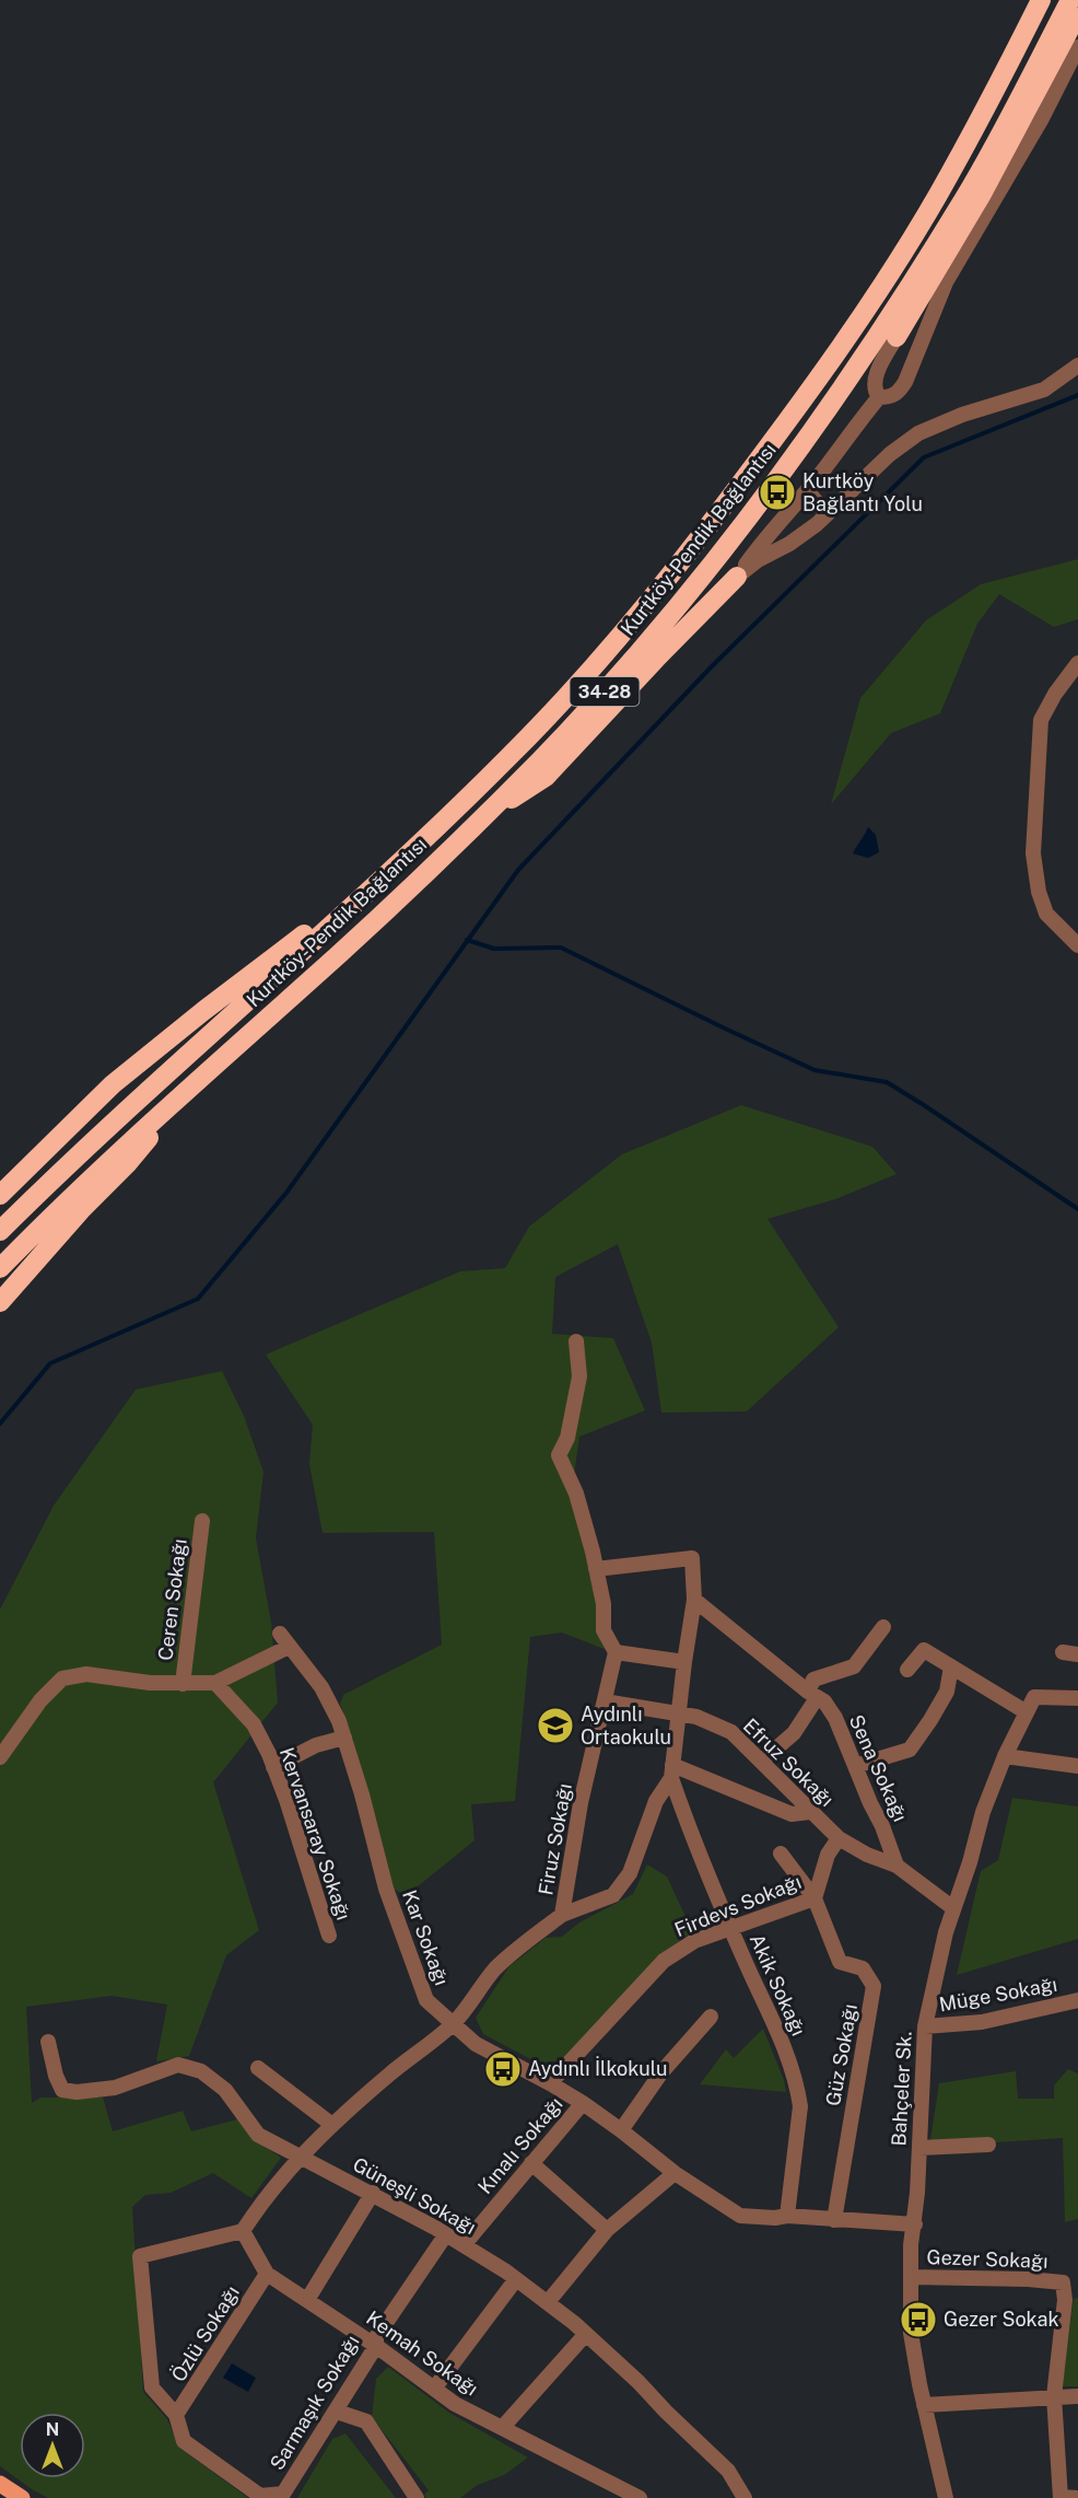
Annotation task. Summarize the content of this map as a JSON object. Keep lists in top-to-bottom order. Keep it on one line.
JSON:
{"streets":{"highway":["Kurtköy-Pendik Bağlantısı","34-28"],"street":["Ceren Sokağı","Efruz Sokağı","Sena Sokağı","Kervansaray Sokağı","Firuz Sokağı","Firdevs Sokağı","Kar Sokağı","Akik Sokağı","Müge Sokağı","Güz Sokağı","Bahçeler Sk.","Kınalı Sokağı","Güneşli Sokağı","Gezer Sokağı","Özlü Sokağı","Kemah Sokağı","Sarmaşık Sokağı"]},"crossings":[["Efruz Sokağı","Sena Sokağı"],["Efruz Sokağı","Firuz Sokağı"],["Efruz Sokağı","Firdevs Sokağı"],["Firuz Sokağı","Kar Sokağı"],["Firuz Sokağı","Güneşli Sokağı"],["Firuz Sokağı","Kemah Sokağı"],["Firdevs Sokağı","Kar Sokağı"],["Firdevs Sokağı","Akik Sokağı"],["Firdevs Sokağı","Güz Sokağı"],["Kar Sokağı","Akik Sokağı"],["Kar Sokağı","Güz Sokağı"],["Kar Sokağı","Bahçeler Sk."],["Kar Sokağı","Kınalı Sokağı"],["Müge Sokağı","Bahçeler Sk."],["Bahçeler Sk.","Gezer Sokağı"],["Kınalı Sokağı","Güneşli Sokağı"],["Güneşli Sokağı","Sarmaşık Sokağı"],["Özlü Sokağı","Kemah Sokağı"],["Özlü Sokağı","Sarmaşık Sokağı"],["Kemah Sokağı","Sarmaşık Sokağı"]],"places":{"bus stop":["Kurtköy Bağlantı Yolu","Aydınlı İlkokulu","Gezer Sokak"],"school or university":["Aydınlı Ortaokulu"]},"north":"top"}
